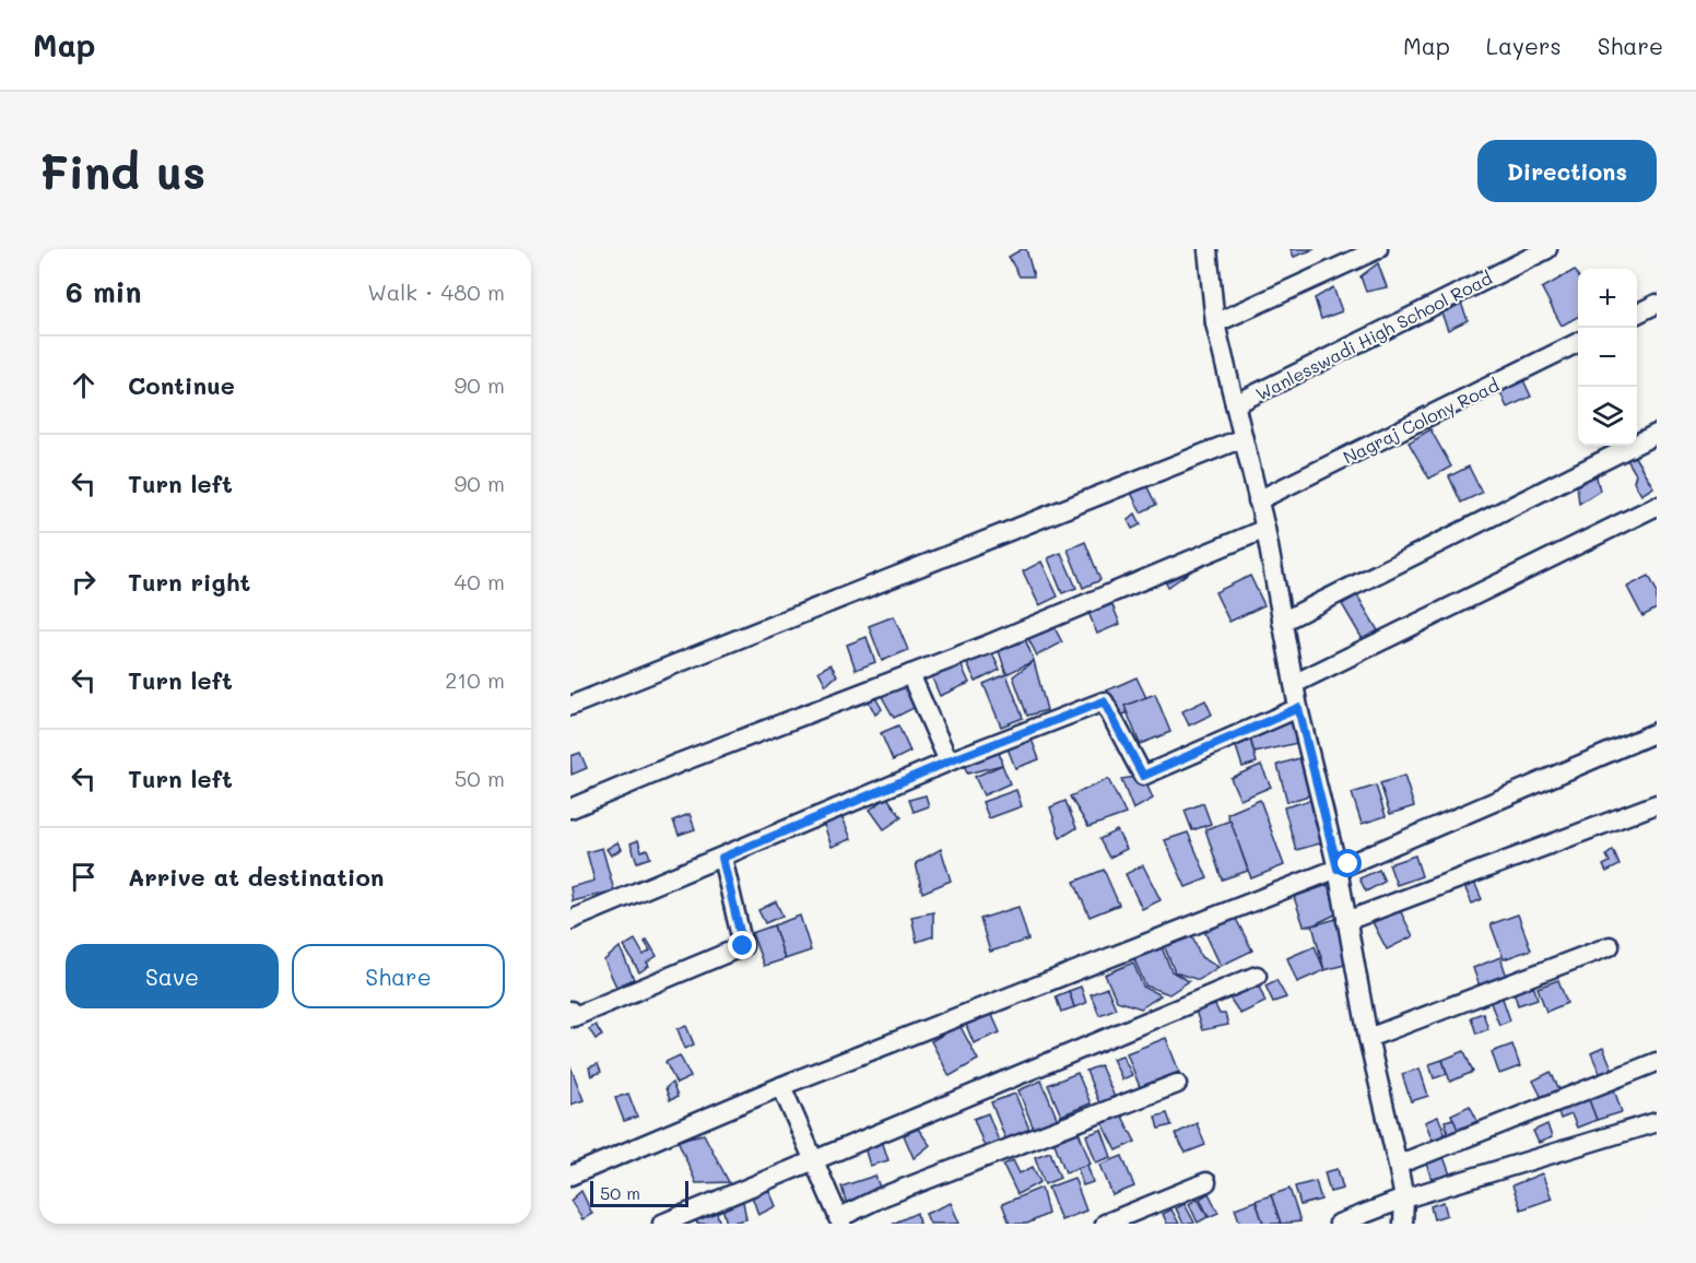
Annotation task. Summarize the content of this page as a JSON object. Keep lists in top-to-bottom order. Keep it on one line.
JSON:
{"streets":{"street":["Wanlesswadi High School Road","Nagraj Colony Road"]},"scale_bar":"50 m","page":{"header":"Map","nav":["Map","Layers","Share"],"buttons":["Directions",["Save","Share"]],"title":"Find us","heading":["6 min","Walk · 480 m"],"map_buttons":["+","−"],"list":[["Continue","90 m"],["Turn left","90 m"],["Turn right","40 m"],["Turn left","210 m"],["Turn left","50 m"],"Arrive at destination"],"scale":"50 m"}}
